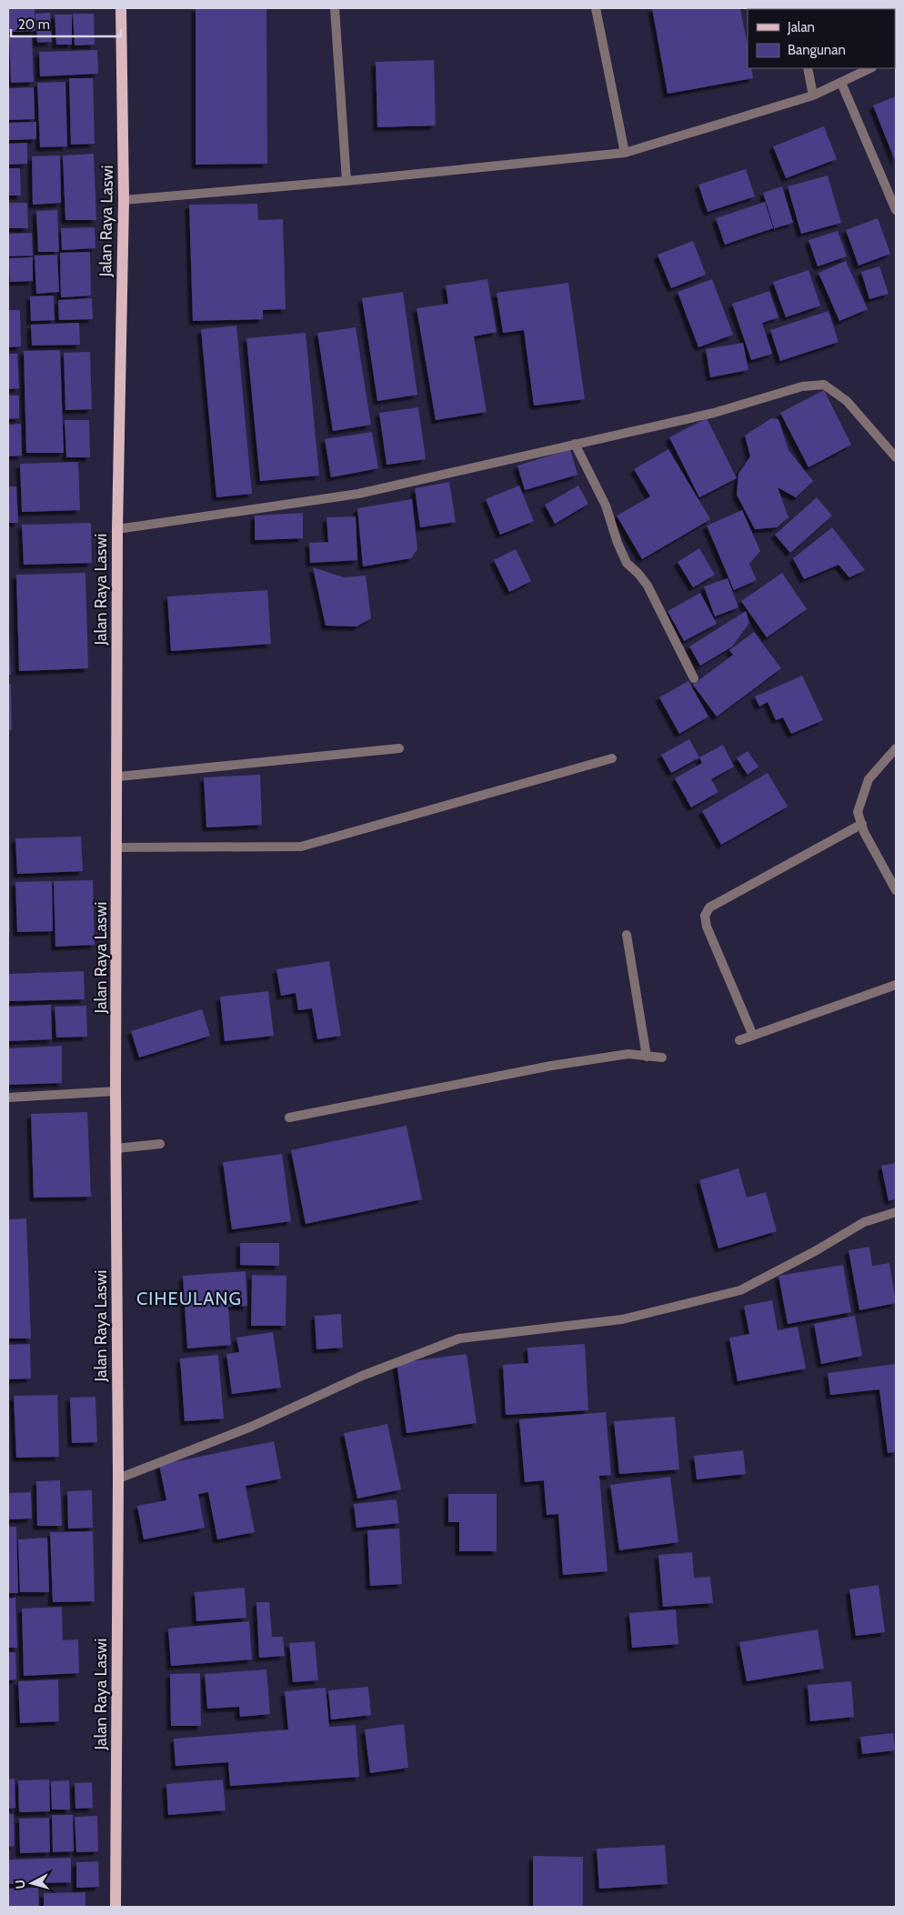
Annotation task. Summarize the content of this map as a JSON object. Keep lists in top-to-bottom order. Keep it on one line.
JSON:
{"streets":{"main road":["Jalan Raya Laswi"]},"districts":["CIHEULANG"],"legend":["Jalan","Bangunan"],"scale_bar":"20 m","north":"left"}
